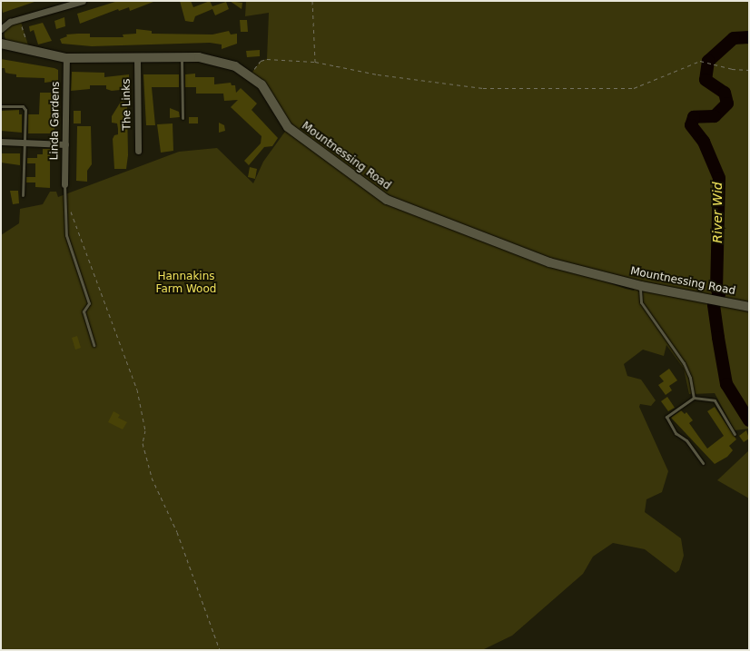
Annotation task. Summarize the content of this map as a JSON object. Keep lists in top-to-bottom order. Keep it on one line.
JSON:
{"streets":{"street":["The Links","Linda Gardens","Mountnessing Road"]},"crossings":[["The Links","Mountnessing Road"],["Linda Gardens","Mountnessing Road"]],"water":["River Wid"],"parks":["Hannakins Farm Wood"]}
